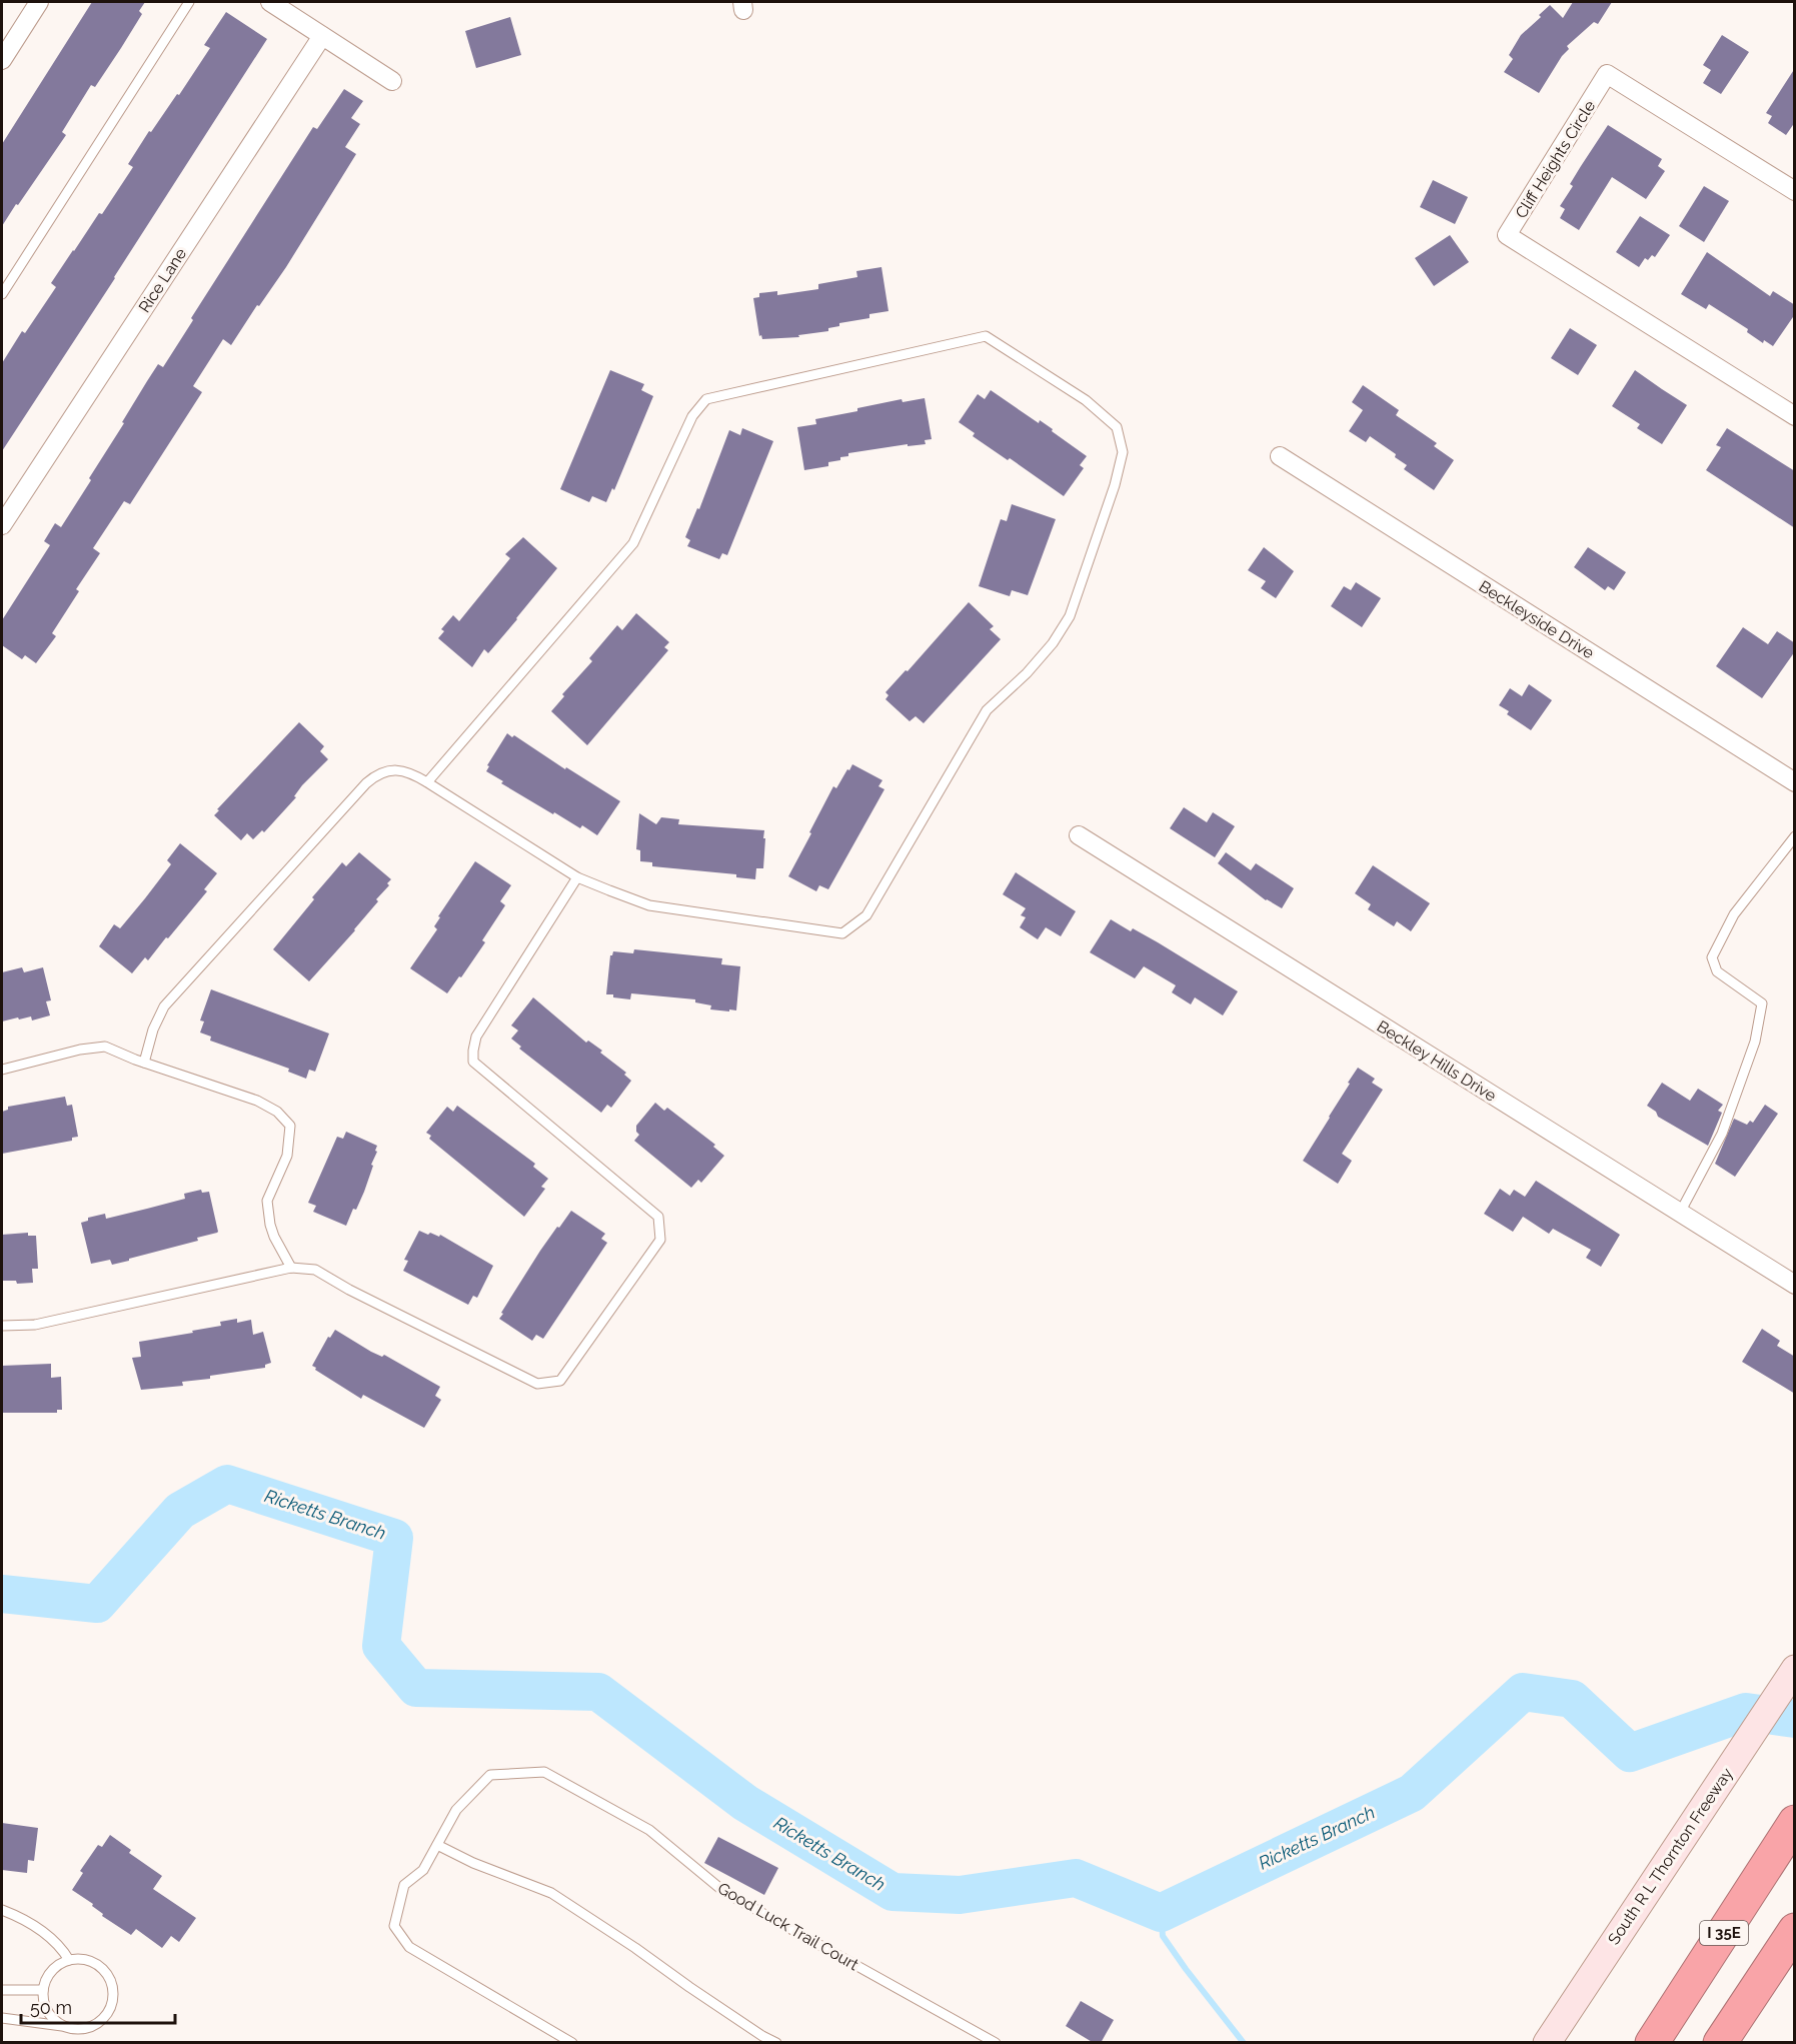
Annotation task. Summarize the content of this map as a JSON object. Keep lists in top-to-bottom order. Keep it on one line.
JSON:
{"streets":{"highway":["I 35E"],"main road":["South R L Thornton Freeway"],"street":["Cliff Heights Circle","Rice Lane","Beckleyside Drive","Beckley Hills Drive"],"lane":["Good Luck Trail Court"]},"water":["Ricketts Branch"],"scale_bar":"50 m"}
